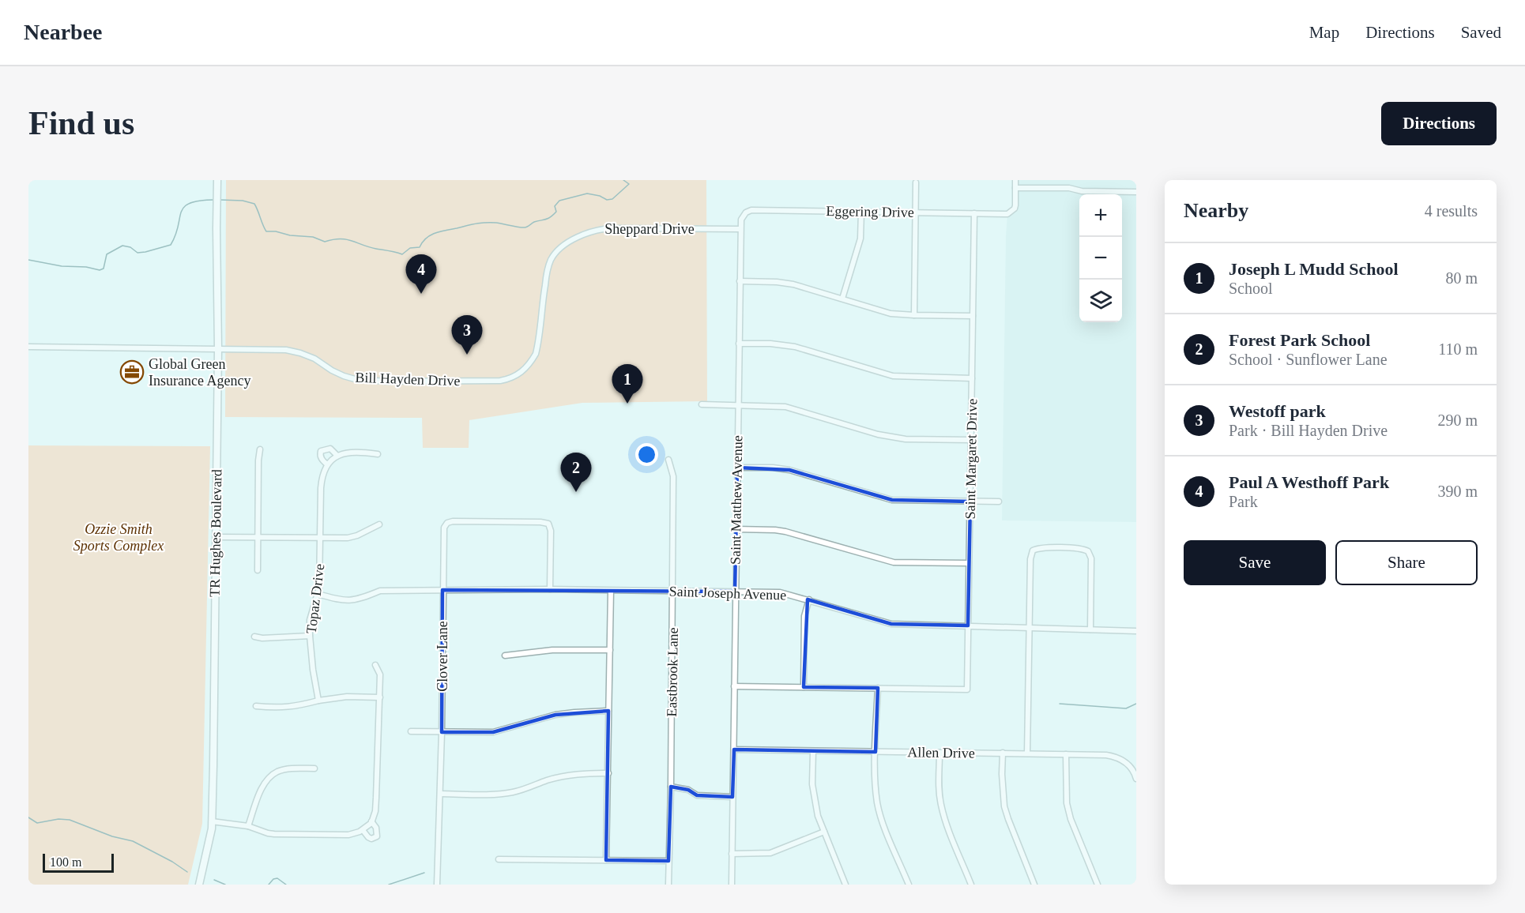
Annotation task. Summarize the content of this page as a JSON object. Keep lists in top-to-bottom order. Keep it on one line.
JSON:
{"streets":{"main road":["TR Hughes Boulevard"],"street":["Eggering Drive","Sheppard Drive","Bill Hayden Drive","Saint Margaret Drive","Saint Matthew Avenue","Saint Joseph Avenue","Topaz Drive","Clover Lane","Eastbrook Lane","Allen Drive"]},"crossings":[["Eggering Drive","Sheppard Drive"],["Eggering Drive","Saint Margaret Drive"],["Eggering Drive","Saint Matthew Avenue"],["Sheppard Drive","Bill Hayden Drive"],["Sheppard Drive","Saint Matthew Avenue"],["Bill Hayden Drive","TR Hughes Boulevard"],["Saint Margaret Drive","Saint Joseph Avenue"],["Saint Matthew Avenue","Saint Joseph Avenue"],["Saint Matthew Avenue","Allen Drive"],["Saint Joseph Avenue","Topaz Drive"],["Saint Joseph Avenue","Clover Lane"],["Saint Joseph Avenue","Eastbrook Lane"]],"parks":["Ozzie Smith Sports Complex"],"places":{"office":["Global Green Insurance Agency"]},"scale_bar":"100 m","page":{"header":"Nearbee","nav":["Map","Directions","Saved"],"buttons":["Directions",["Save","Share"]],"title":"Find us","heading":["Nearby","4 results"],"map_buttons":["+","−"],"list":[{"mark":"1","name":"Joseph L Mudd School","note":"School","value":"80 m"},{"mark":"2","name":"Forest Park School","note":"School · Sunflower Lane","value":"110 m"},{"mark":"3","name":"Westoff park","note":"Park · Bill Hayden Drive","value":"290 m"},{"mark":"4","name":"Paul A Westhoff Park","note":"Park","value":"390 m"}],"pins":["4","3","1","2"],"scale":"100 m"}}
